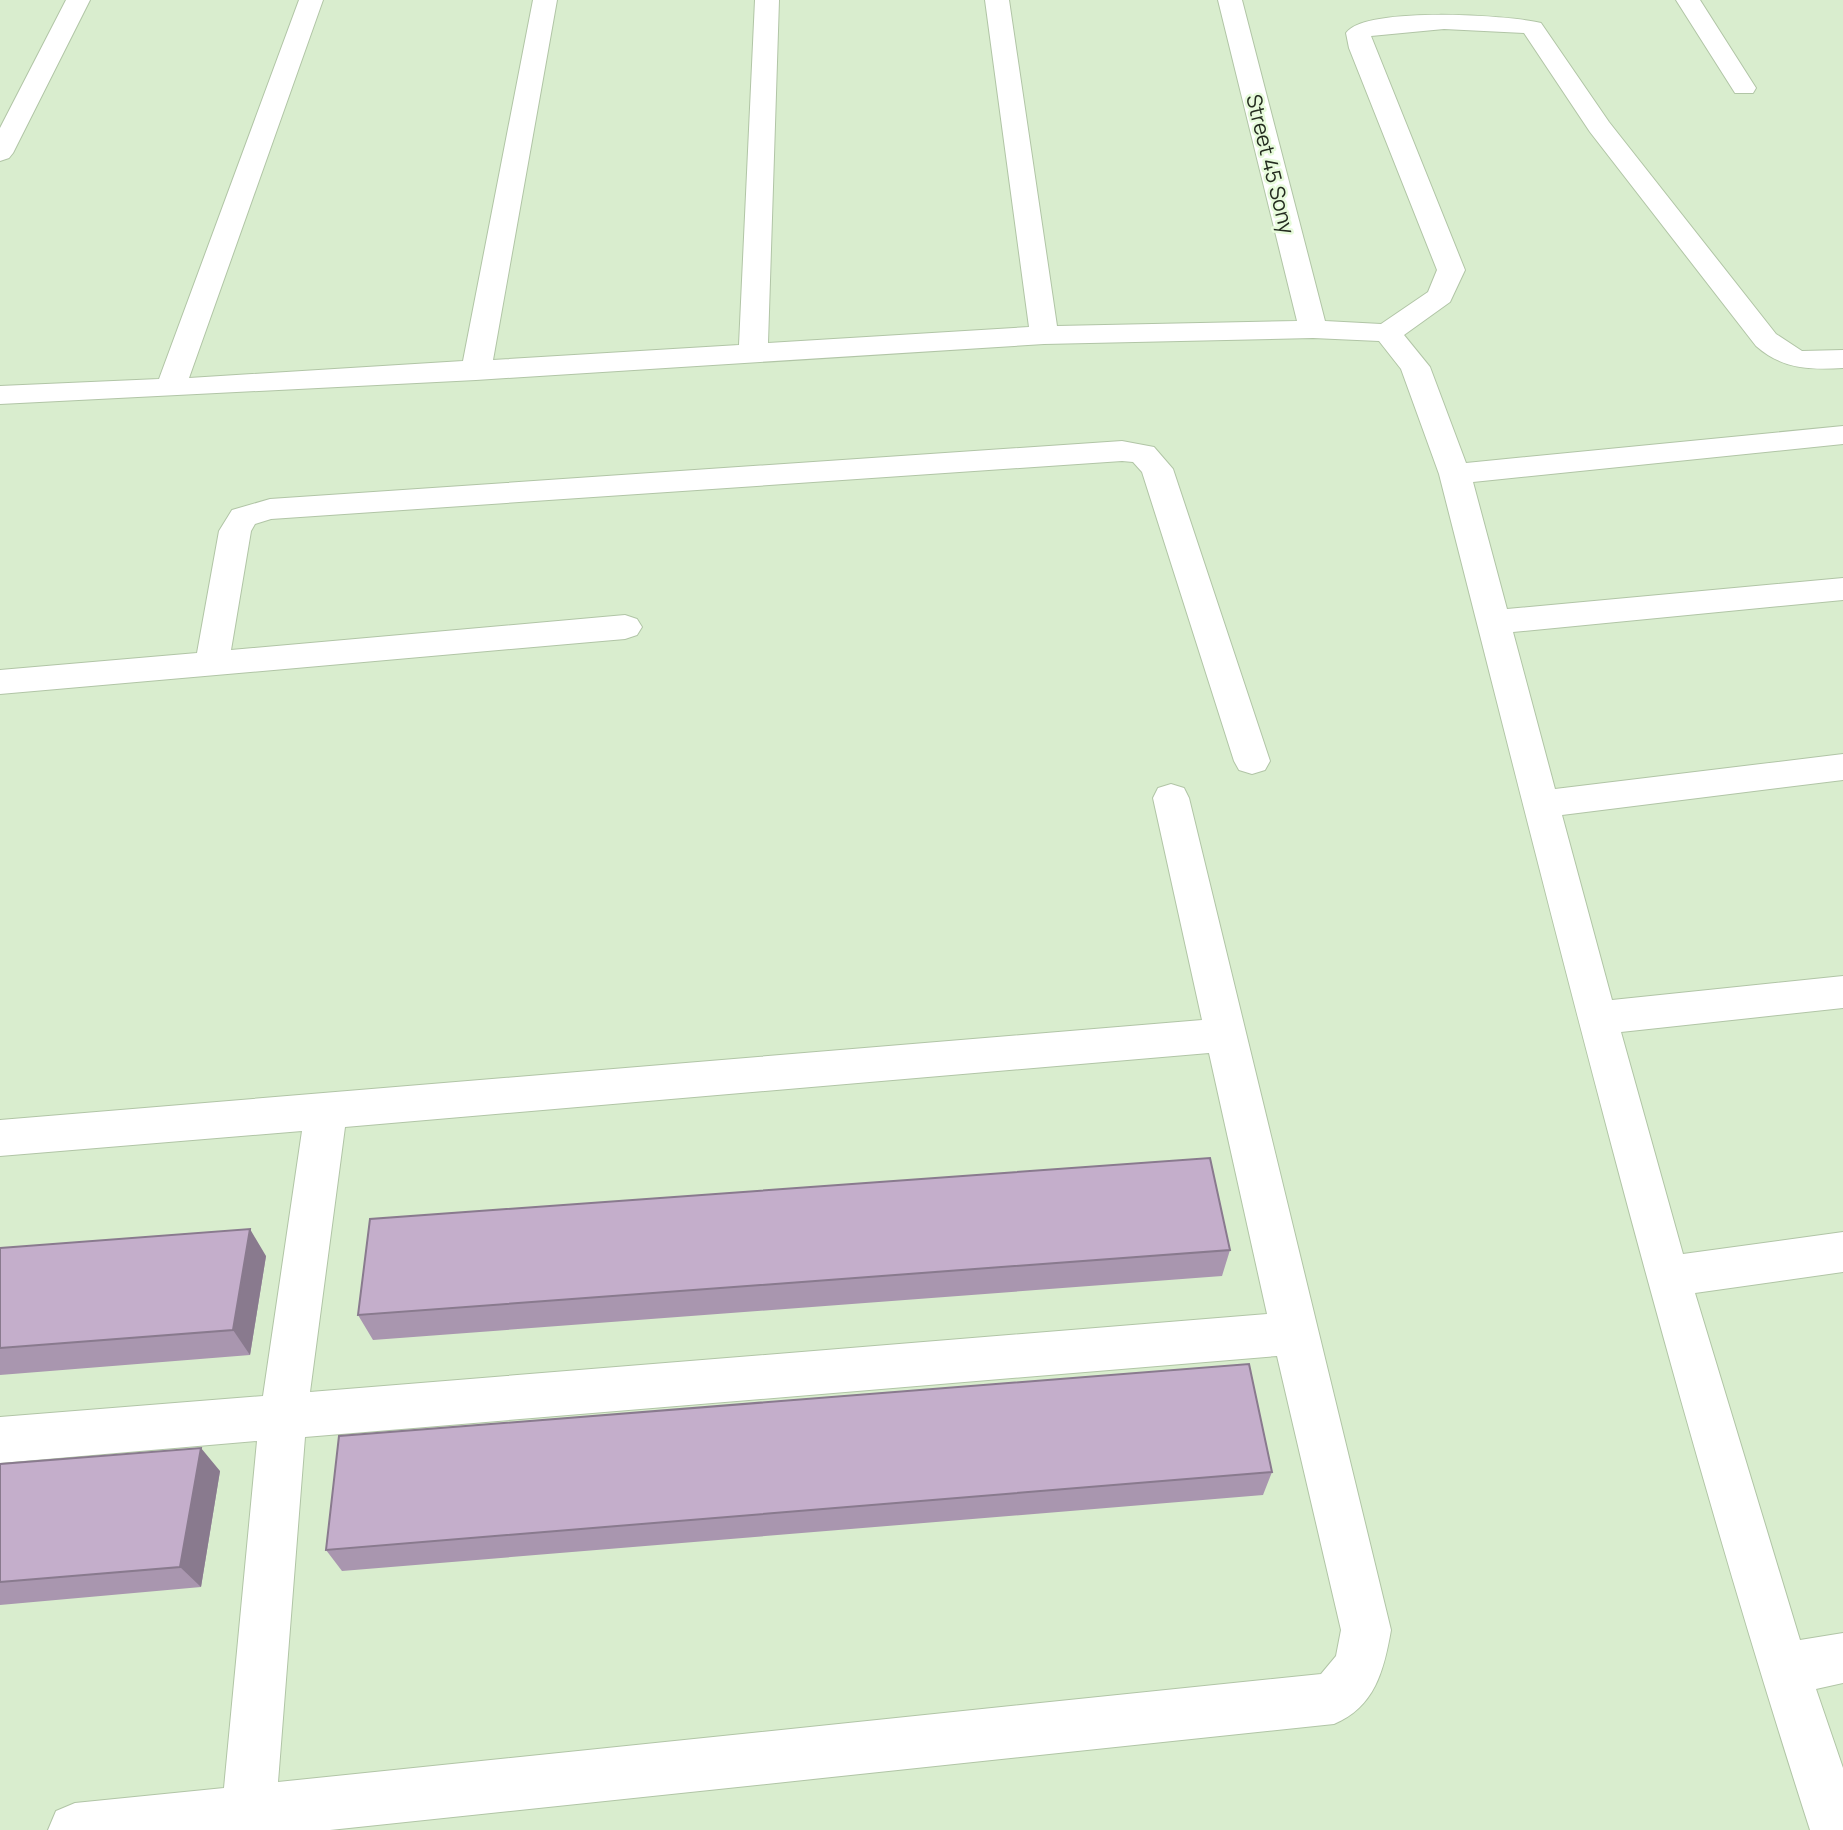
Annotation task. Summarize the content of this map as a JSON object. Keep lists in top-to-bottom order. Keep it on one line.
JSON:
{"streets":{"street":["Street 45 Sony"]}}
